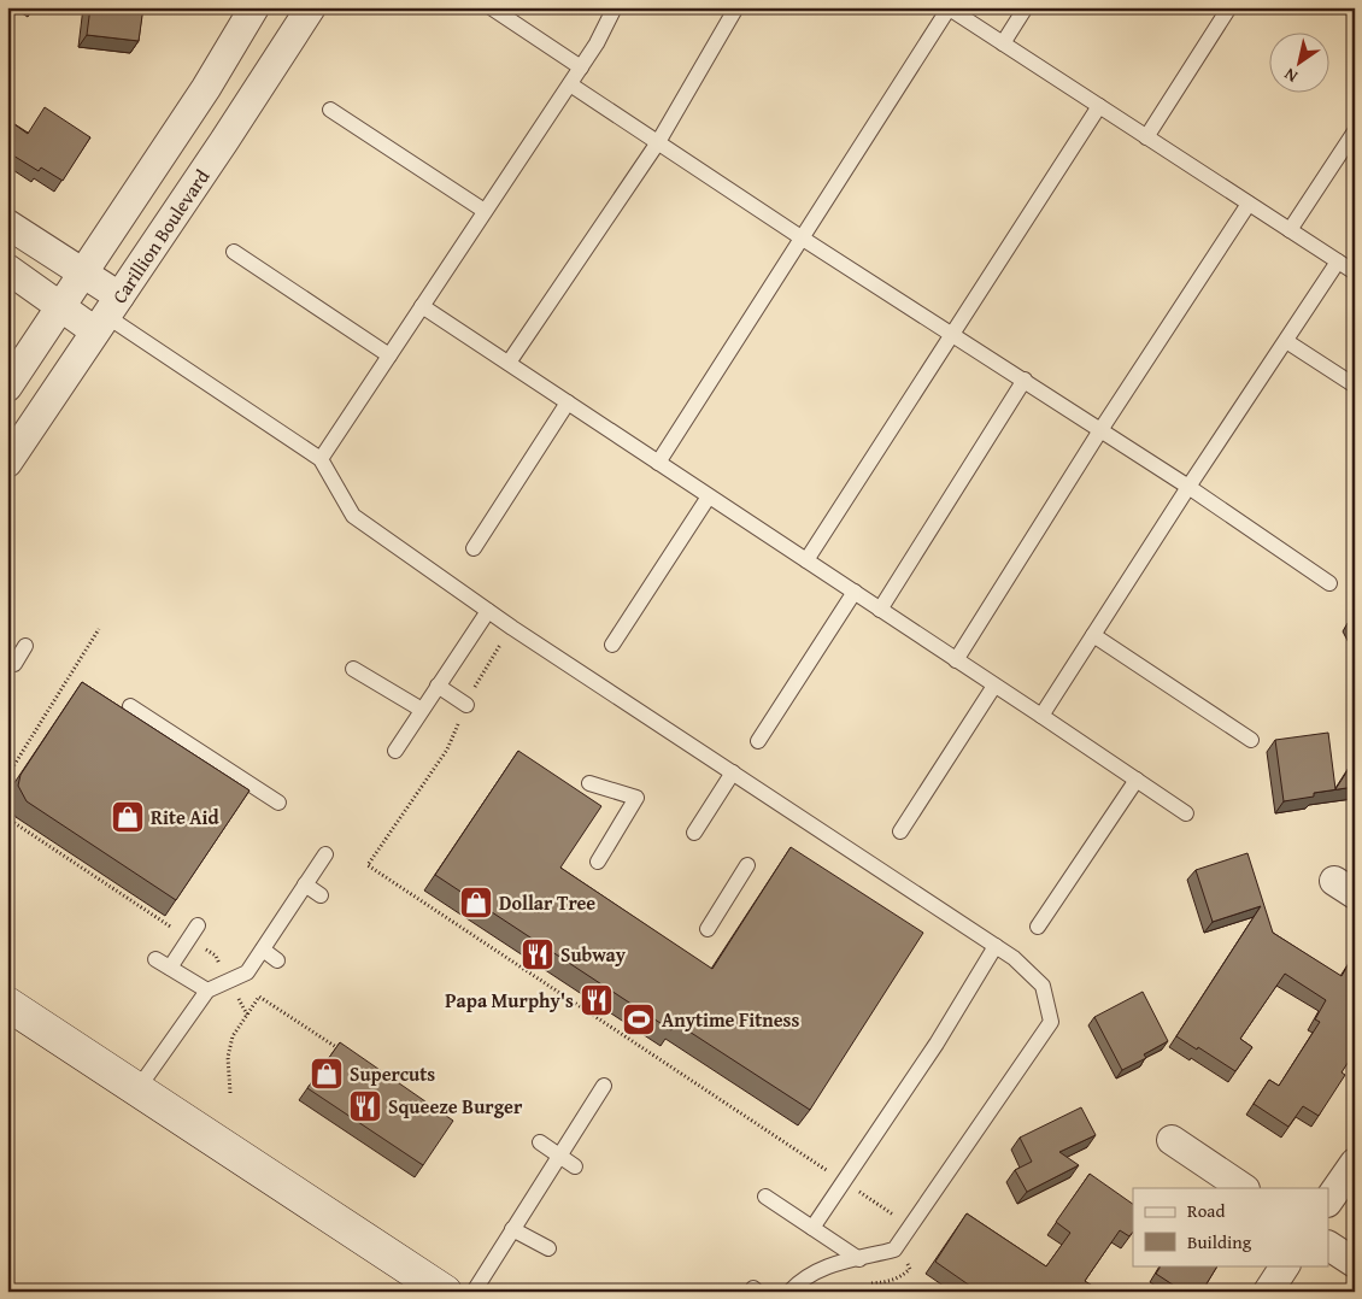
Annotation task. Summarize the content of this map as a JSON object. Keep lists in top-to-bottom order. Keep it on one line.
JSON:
{"streets":{"street":["Carillion Boulevard"]},"places":{"shop":["Rite Aid","Dollar Tree","Supercuts"],"restaurant":["Subway","Papa Murphy's","Squeeze Burger"],"sports":["Anytime Fitness"]},"legend":["Road","Building"],"north":"bottom left"}
